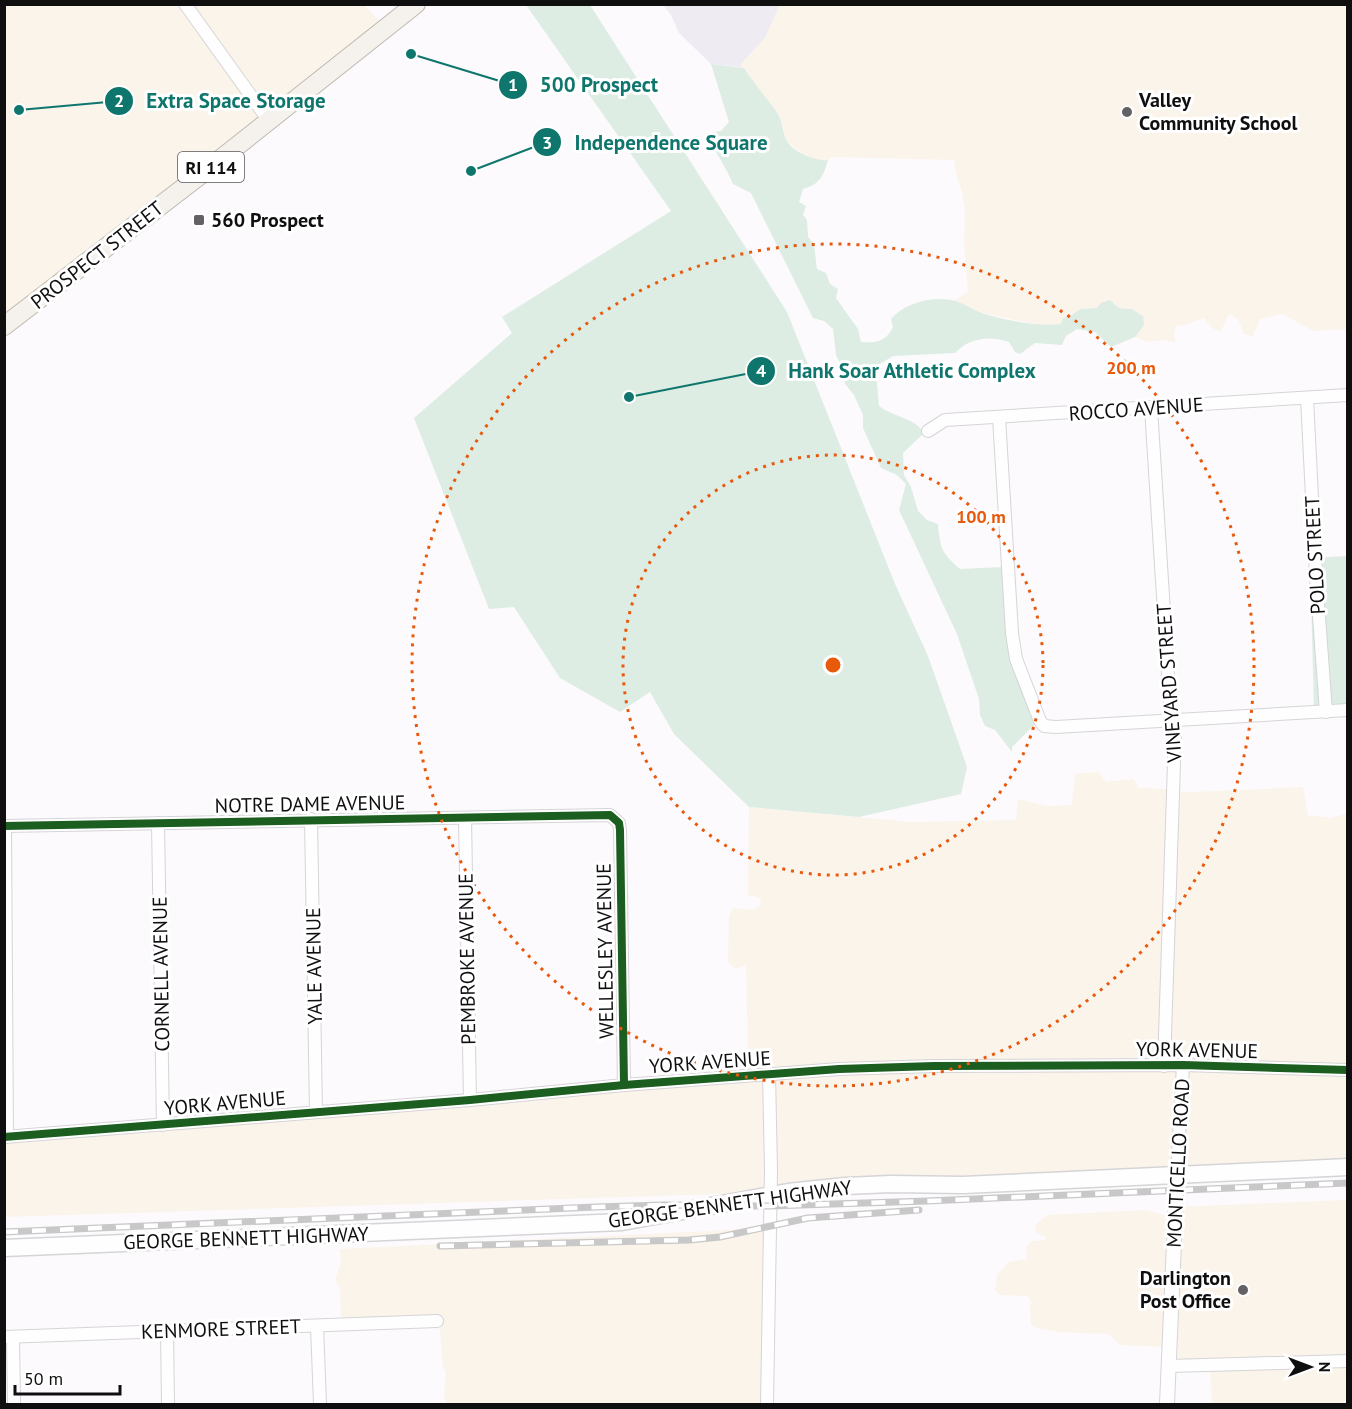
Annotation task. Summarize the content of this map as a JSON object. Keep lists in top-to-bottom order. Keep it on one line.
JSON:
{"streets":{"main road":["RI 114","PROSPECT STREET","GEORGE BENNETT HIGHWAY"],"street":["ROCCO AVENUE","POLO STREET","VINEYARD STREET","NOTRE DAME AVENUE","WELLESLEY AVENUE","PEMBROKE AVENUE","YALE AVENUE","CORNELL AVENUE","YORK AVENUE","MONTICELLO ROAD","KENMORE STREET"]},"crossings":[["ROCCO AVENUE","POLO STREET"],["ROCCO AVENUE","VINEYARD STREET"],["VINEYARD STREET","YORK AVENUE"],["NOTRE DAME AVENUE","WELLESLEY AVENUE"],["NOTRE DAME AVENUE","PEMBROKE AVENUE"],["NOTRE DAME AVENUE","YALE AVENUE"],["NOTRE DAME AVENUE","CORNELL AVENUE"],["WELLESLEY AVENUE","YORK AVENUE"],["PEMBROKE AVENUE","YORK AVENUE"],["YALE AVENUE","YORK AVENUE"],["CORNELL AVENUE","YORK AVENUE"],["YORK AVENUE","MONTICELLO ROAD"],["MONTICELLO ROAD","GEORGE BENNETT HIGHWAY"]],"places":{"other":["500 Prospect","Extra Space Storage","Valley Community School","Independence Square","Hank Soar Athletic Complex","Darlington Post Office"],"transit":["560 Prospect"]},"scale_bar":"50 m","north":"right","rings":["200 m","100 m"]}
